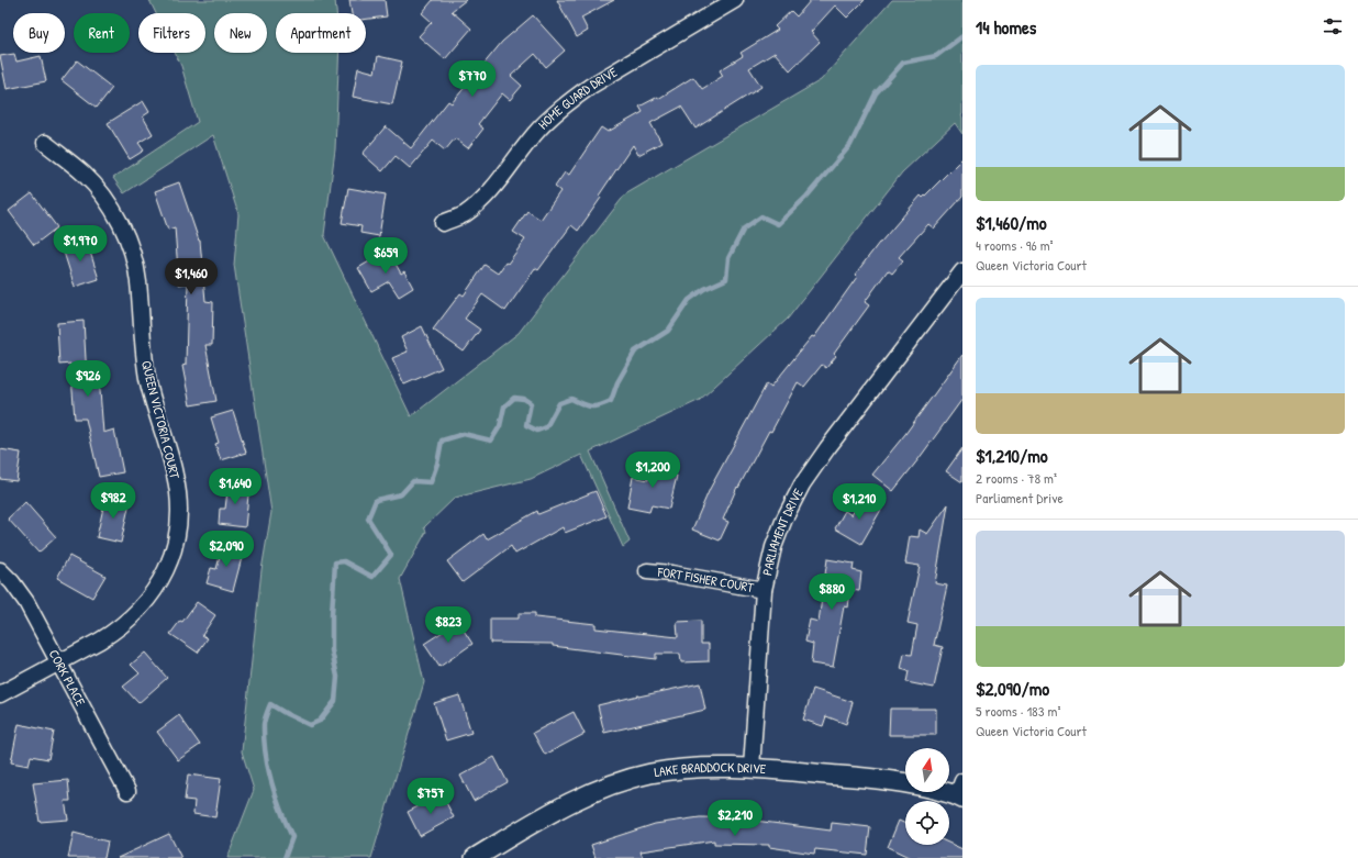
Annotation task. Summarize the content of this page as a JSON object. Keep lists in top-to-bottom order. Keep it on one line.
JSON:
{"streets":{"street":["HOME GUARD DRIVE","QUEEN VICTORIA COURT","PARLIAMENT DRIVE","FORT FISHER COURT","CORK PLACE","LAKE BRADDOCK DRIVE"]},"crossings":[["QUEEN VICTORIA COURT","CORK PLACE"],["PARLIAMENT DRIVE","FORT FISHER COURT"],["PARLIAMENT DRIVE","LAKE BRADDOCK DRIVE"]],"north":"top","page":{"heading":"14 homes","chip":["Buy","Rent","Filters","New","Apartment"],"list":[{"name":"$1,460/mo","note":"4 rooms · 96 m² · Queen Victoria Court"},{"name":"$1,210/mo","note":"2 rooms · 78 m² · Parliament Drive"},{"name":"$2,090/mo","note":"5 rooms · 183 m² · Queen Victoria Court"}],"price":["$770","$1,970","$659","$1,460","$926","$1,200","$1,640","$982","$1,210","$2,090","$880","$823","$757","$2,210"]}}
